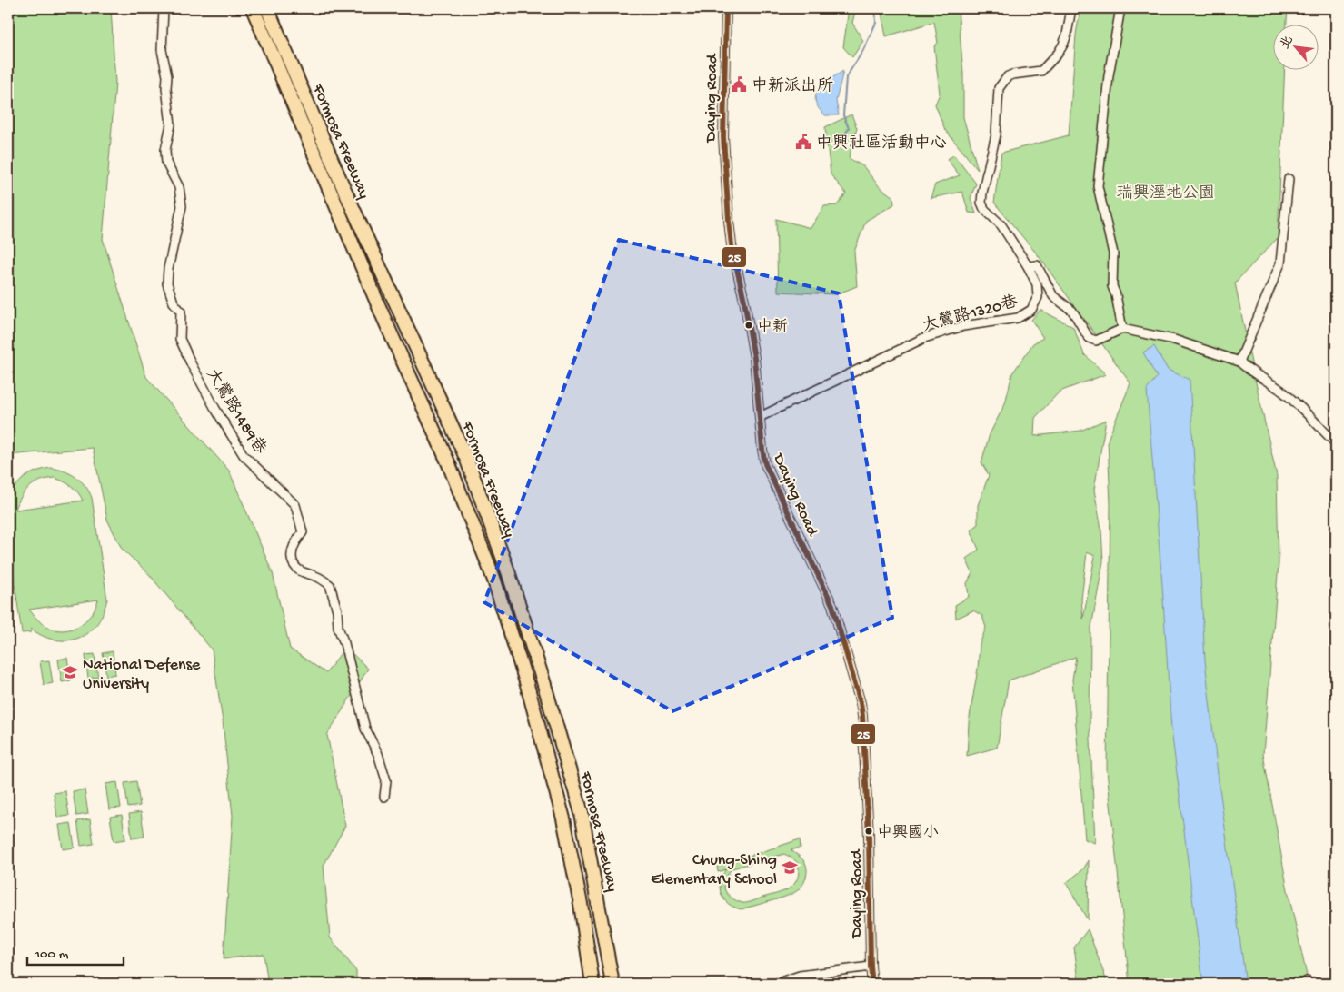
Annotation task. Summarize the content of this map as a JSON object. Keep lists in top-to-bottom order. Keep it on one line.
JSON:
{"streets":{"highway":["Formosa Freeway"],"street":["Daying Road","大鶯路1320巷","大鶯路1489巷"]},"crossings":[["Daying Road","大鶯路1320巷"]],"parks":["瑞興溼地公園"],"places":{"public building":["中新派出所","中興社區活動中心"],"other":["中新","中興國小"],"school or university":["National Defense University","Chung-Shing Elementary School"]},"lines":["transit line 25"],"scale_bar":"100 m","north":"top left"}
